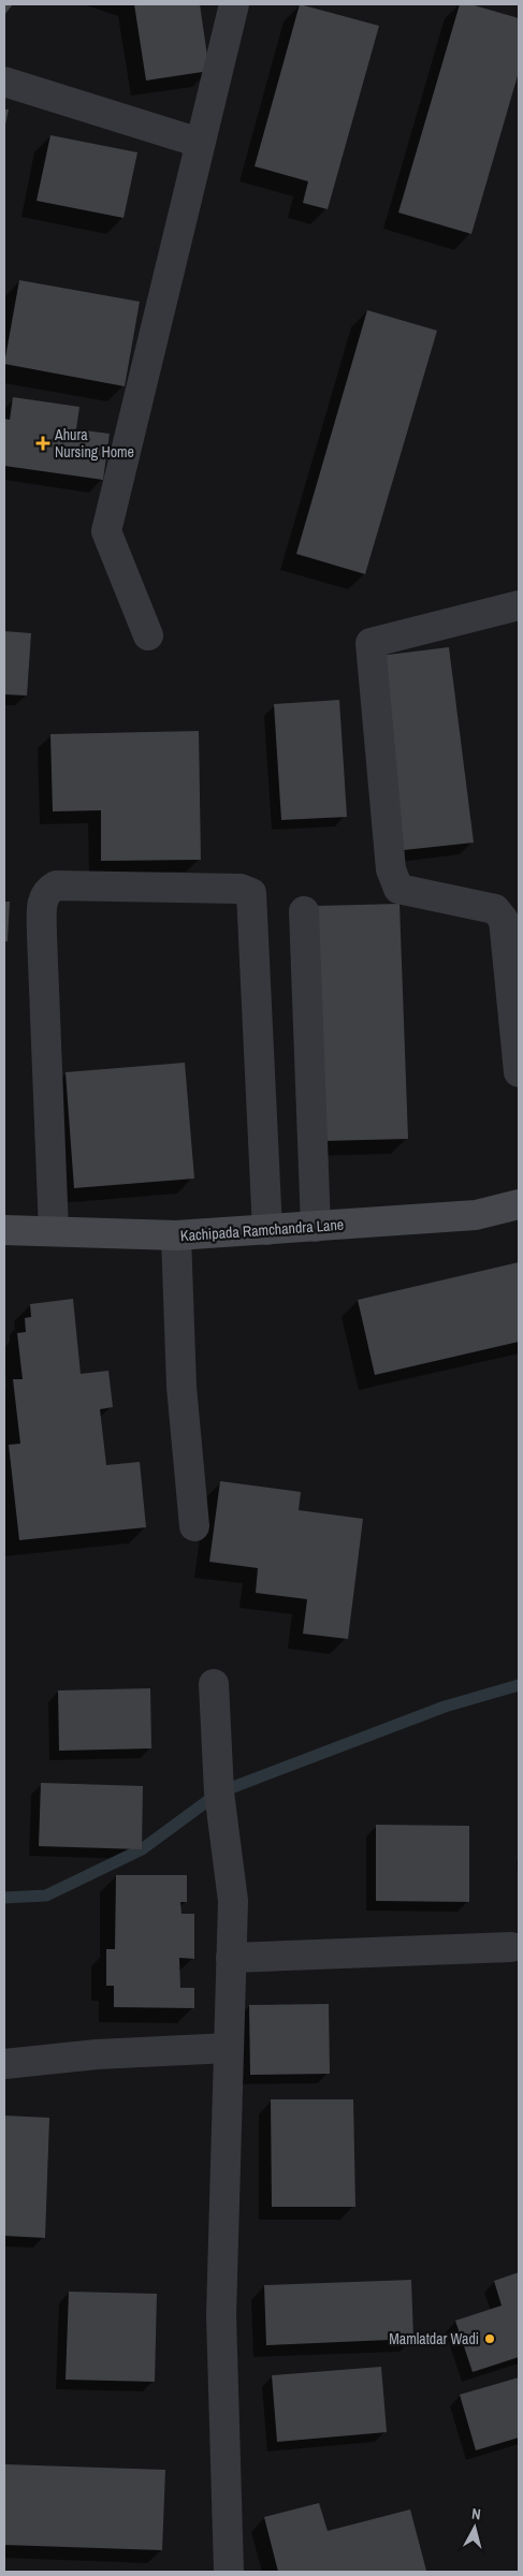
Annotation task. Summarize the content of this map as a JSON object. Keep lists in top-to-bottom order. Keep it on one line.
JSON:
{"streets":{"main road":["Kachipada Ramchandra Lane"]},"places":{"health":["Ahura Nursing Home"],"other":["Mamlatdar Wadi"]},"north":"top"}
